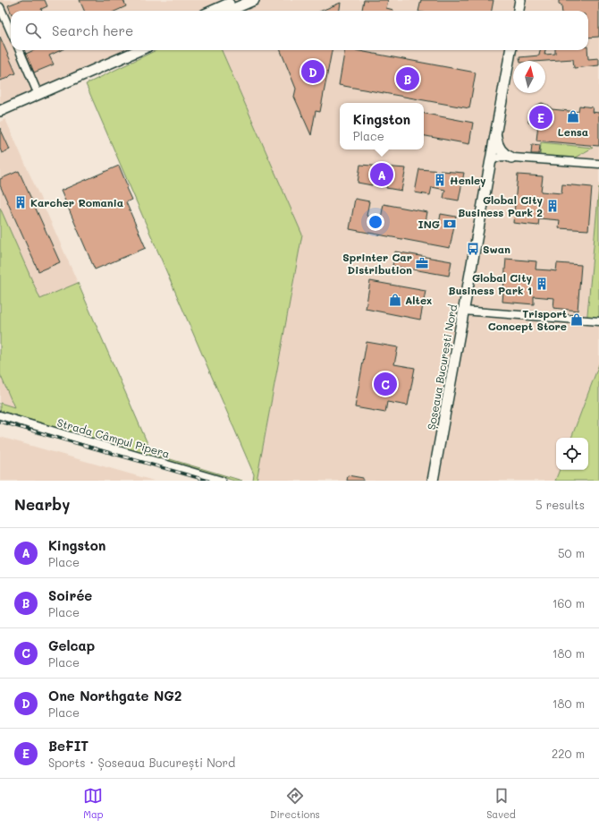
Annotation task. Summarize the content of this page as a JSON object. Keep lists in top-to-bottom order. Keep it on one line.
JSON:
{"streets":{"main road":["Șoseaua București Nord"],"street":["Strada Câmpul Pipera"]},"places":{"shop":["Lensa","Altex","Trisport Concept Store"],"building":["Henley","Karcher Romania","Global City Business Park 2","Global City Business Park 1"],"bank":["ING"],"bus stop":["Swan"],"office":["Sprinter Car Distribution"]},"north":"top","page":{"search":"Search here","pins":["D","B","E","A","C"],"popup":["Kingston","Place"],"heading":["Nearby","5 results"],"list":[{"mark":"A","name":"Kingston","note":"Place","value":"50 m"},{"mark":"B","name":"Soirée","note":"Place","value":"160 m"},{"mark":"C","name":"Gelcap","note":"Place","value":"180 m"},{"mark":"D","name":"One Northgate NG2","note":"Place","value":"180 m"},{"mark":"E","name":"BeFIT","note":"Sports · Șoseaua București Nord","value":"220 m"}],"nav":["Map","Directions","Saved"]}}
